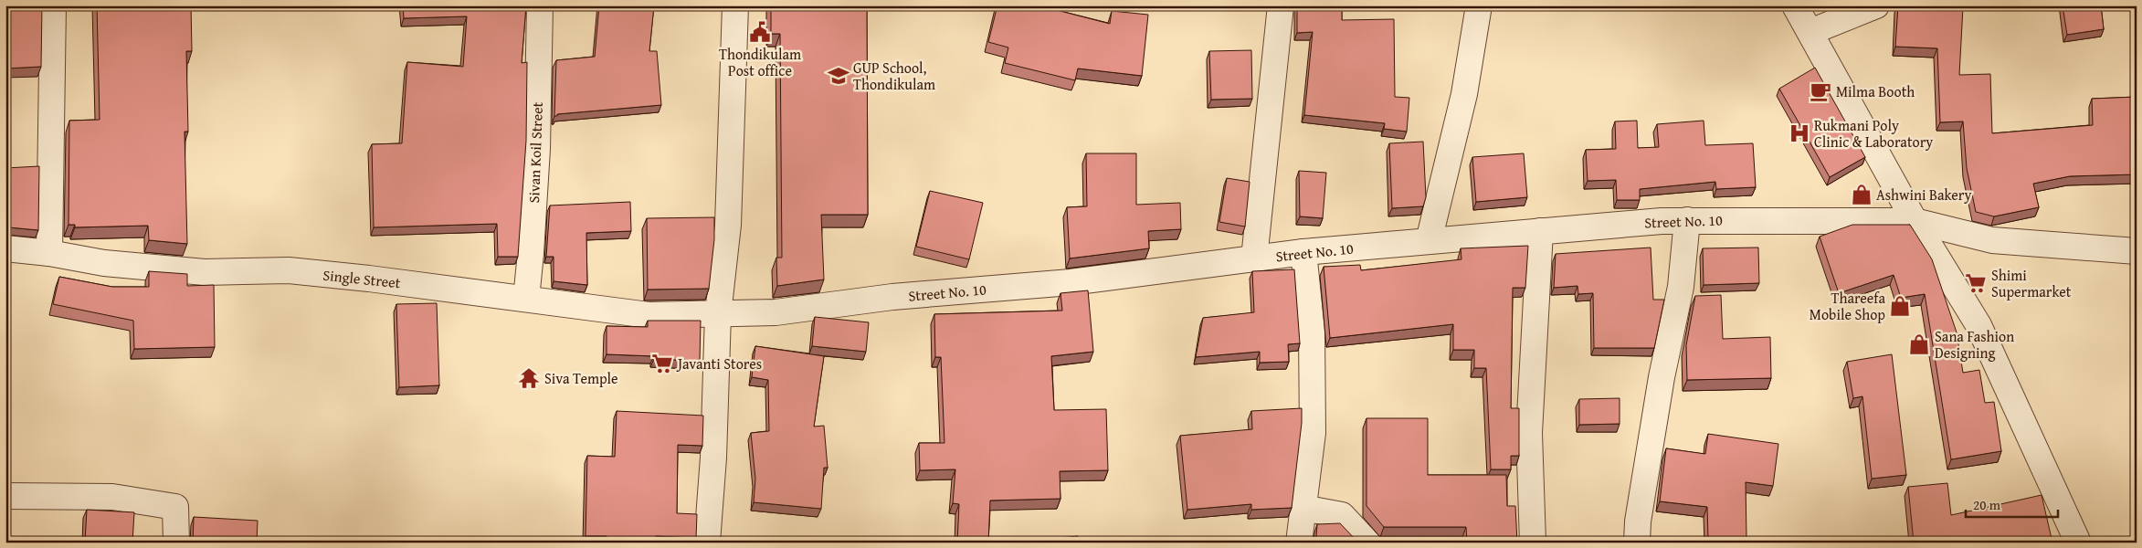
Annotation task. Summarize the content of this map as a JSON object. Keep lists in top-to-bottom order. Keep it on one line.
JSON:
{"streets":{"street":["Sivan Koil Street","Street No. 10","Single Street"]},"crossings":[["Sivan Koil Street","Single Street"],["Street No. 10","Single Street"]],"places":{"public building":["Thondikulam Post office"],"school or university":["GUP School, Thondikulam"],"cafe":["Milma Booth"],"hospital":["Rukmani Poly Clinic & Laboratory"],"shop":["Ashwini Bakery","Thareefa Mobile Shop","Sana Fashion Designing"],"supermarket":["Shimi Supermarket","Javanti Stores"],"temple":["Siva Temple"]},"scale_bar":"20 m"}
